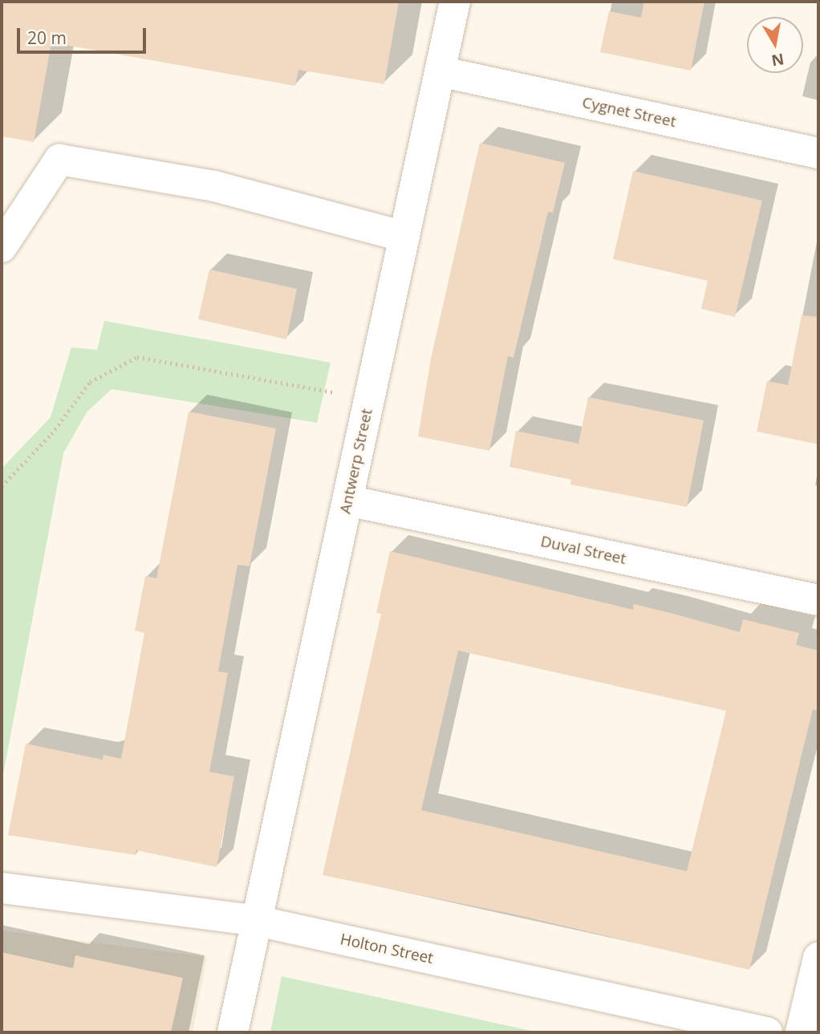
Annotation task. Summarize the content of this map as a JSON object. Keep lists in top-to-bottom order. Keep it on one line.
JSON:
{"streets":{"street":["Cygnet Street","Antwerp Street","Duval Street","Holton Street"]},"crossings":[["Cygnet Street","Antwerp Street"],["Antwerp Street","Duval Street"],["Antwerp Street","Holton Street"]],"scale_bar":"20 m","north":"bottom"}
